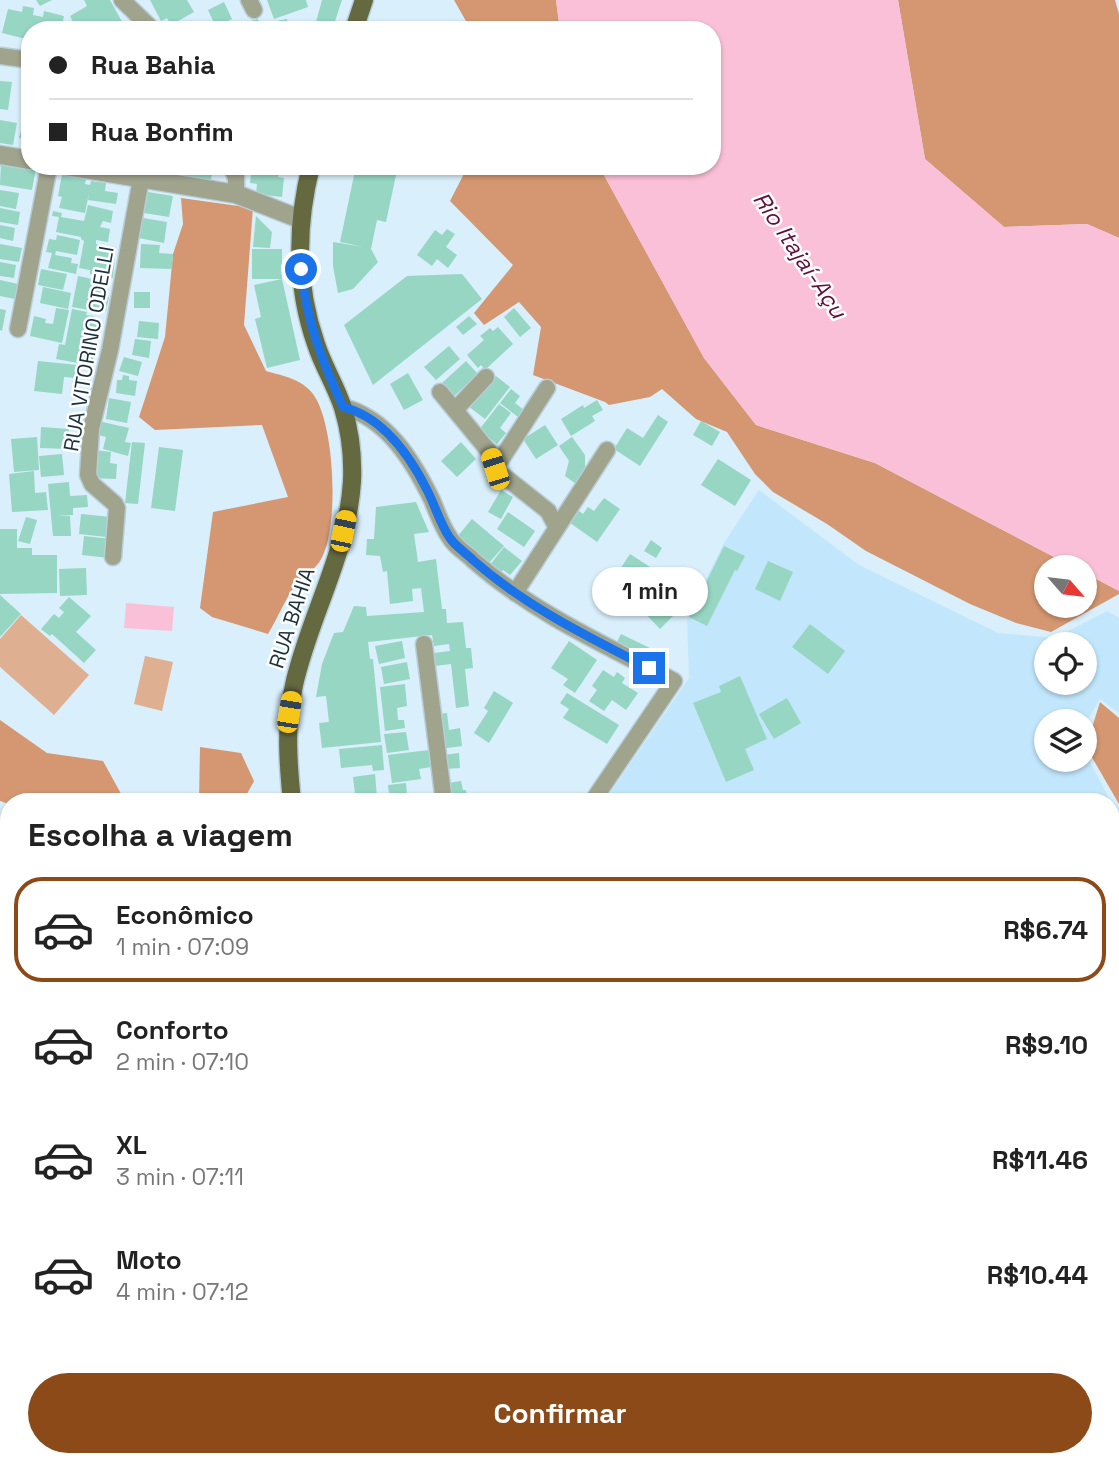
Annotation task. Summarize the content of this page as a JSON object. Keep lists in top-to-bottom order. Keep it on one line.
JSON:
{"streets":{"main road":["RUA BAHIA"],"street":["RUA VITORINO ODELLI"]},"water":["Rio Itajaí-Açu"],"north":"bottom right","page":{"banner":["Rua Bahia","Rua Bonfim"],"bubble":"1 min","heading":"Escolha a viagem","list":[{"name":"Econômico","note":"1 min · 07:09","value":"R$6.74"},{"name":"Conforto","note":"2 min · 07:10","value":"R$9.10"},{"name":"XL","note":"3 min · 07:11","value":"R$11.46"},{"name":"Moto","note":"4 min · 07:12","value":"R$10.44"}],"buttons":"Confirmar"}}
